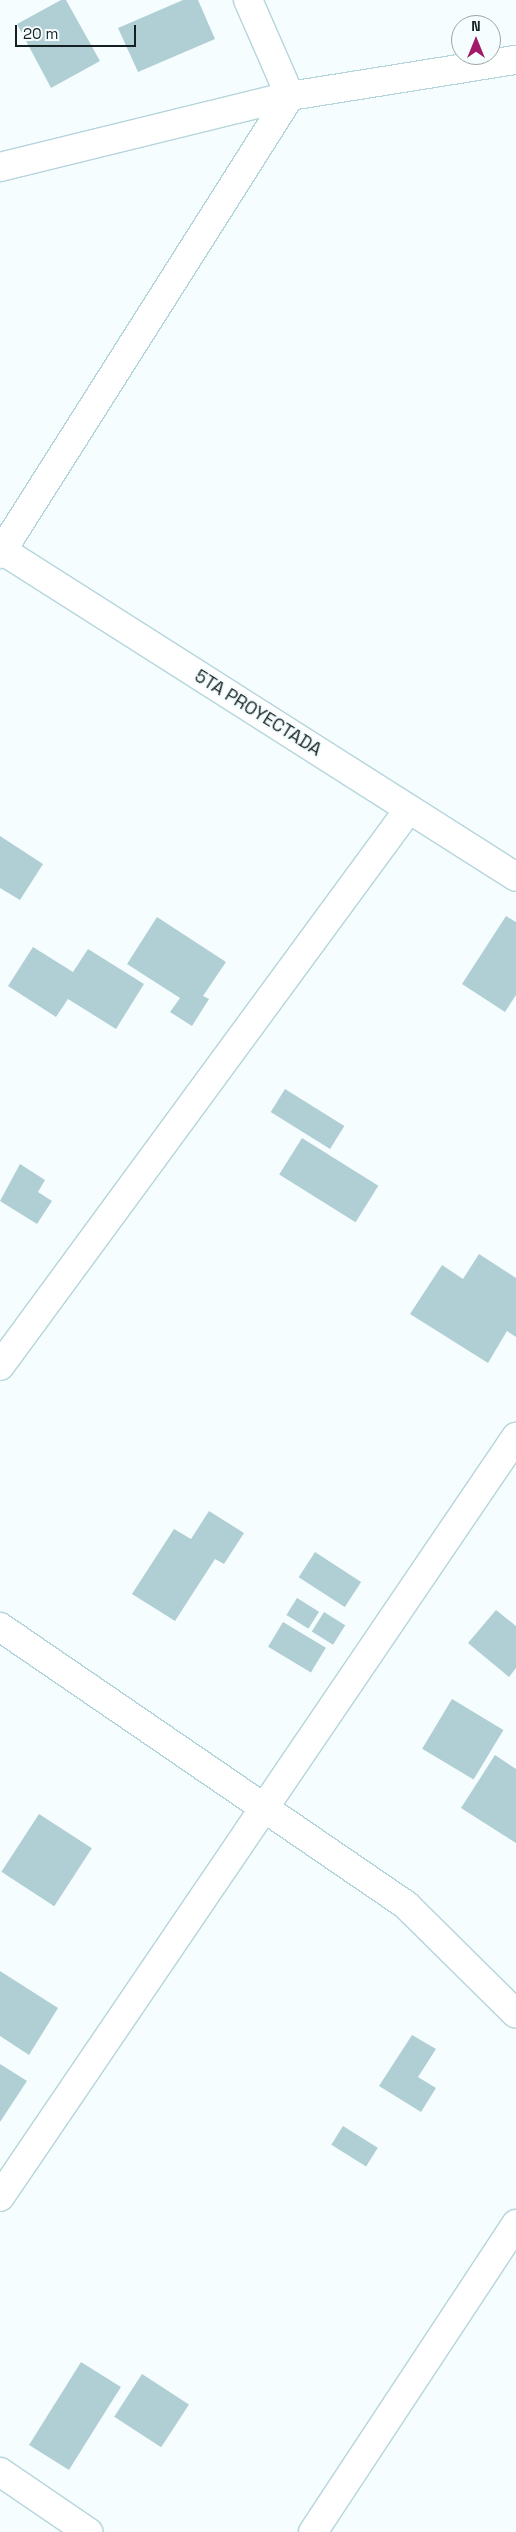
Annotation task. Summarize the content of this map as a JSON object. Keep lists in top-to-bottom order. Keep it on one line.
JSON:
{"streets":{"street":["5TA PROYECTADA"]},"scale_bar":"20 m","north":"top"}
